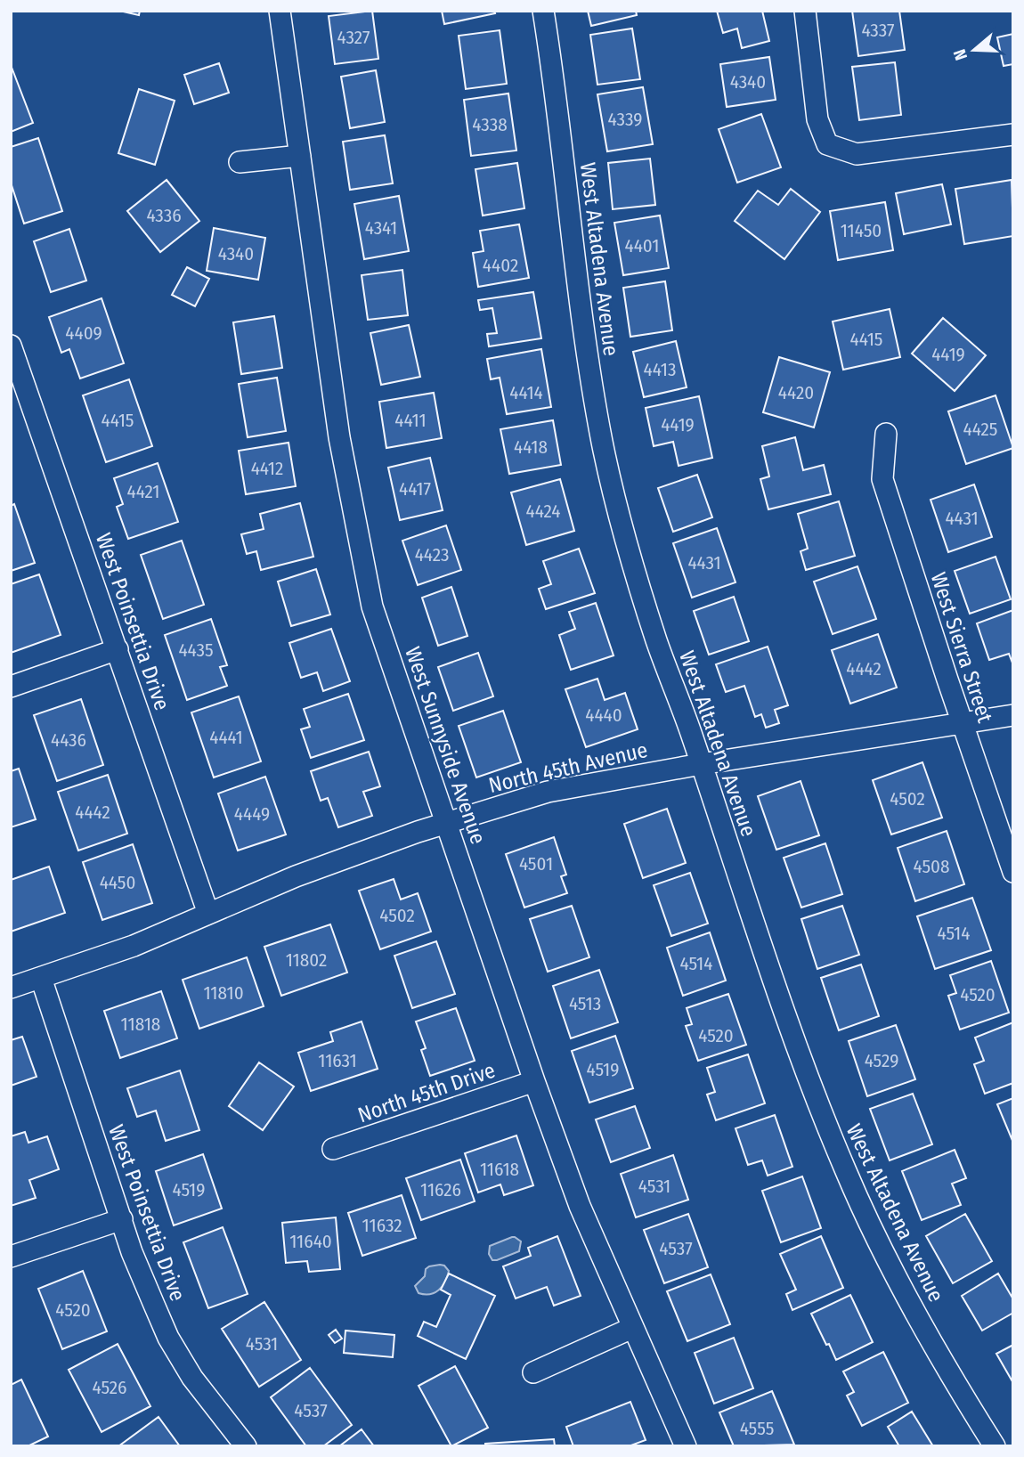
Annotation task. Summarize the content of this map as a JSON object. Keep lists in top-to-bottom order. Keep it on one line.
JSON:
{"streets":{"street":["West Altadena Avenue","West Poinsettia Drive","West Sierra Street","West Sunnyside Avenue","North 45th Avenue","North 45th Drive"]},"crossings":[["West Altadena Avenue","North 45th Avenue"],["West Poinsettia Drive","North 45th Avenue"],["West Sierra Street","North 45th Avenue"],["West Sunnyside Avenue","North 45th Avenue"],["West Sunnyside Avenue","North 45th Drive"]],"house_numbers":["4337","4327","4340","4339","4338","4336","4341","11450","4401","4340","4402","4409","4415","4419","4413","4414","4420","4415","4411","4419","4425","4418","4412","4417","4421","4424","4431","4423","4431","4435","4442","4440","4441","4436","4502","4442","4449","4501","4508","4450","4502","4514","11802","4514","11810","4520","4513","11818","4520","11631","4529","4519","11618","4531","4519","11626","11632","11640","4537","4520","4531","4526","4537","4555"],"north":"left"}
